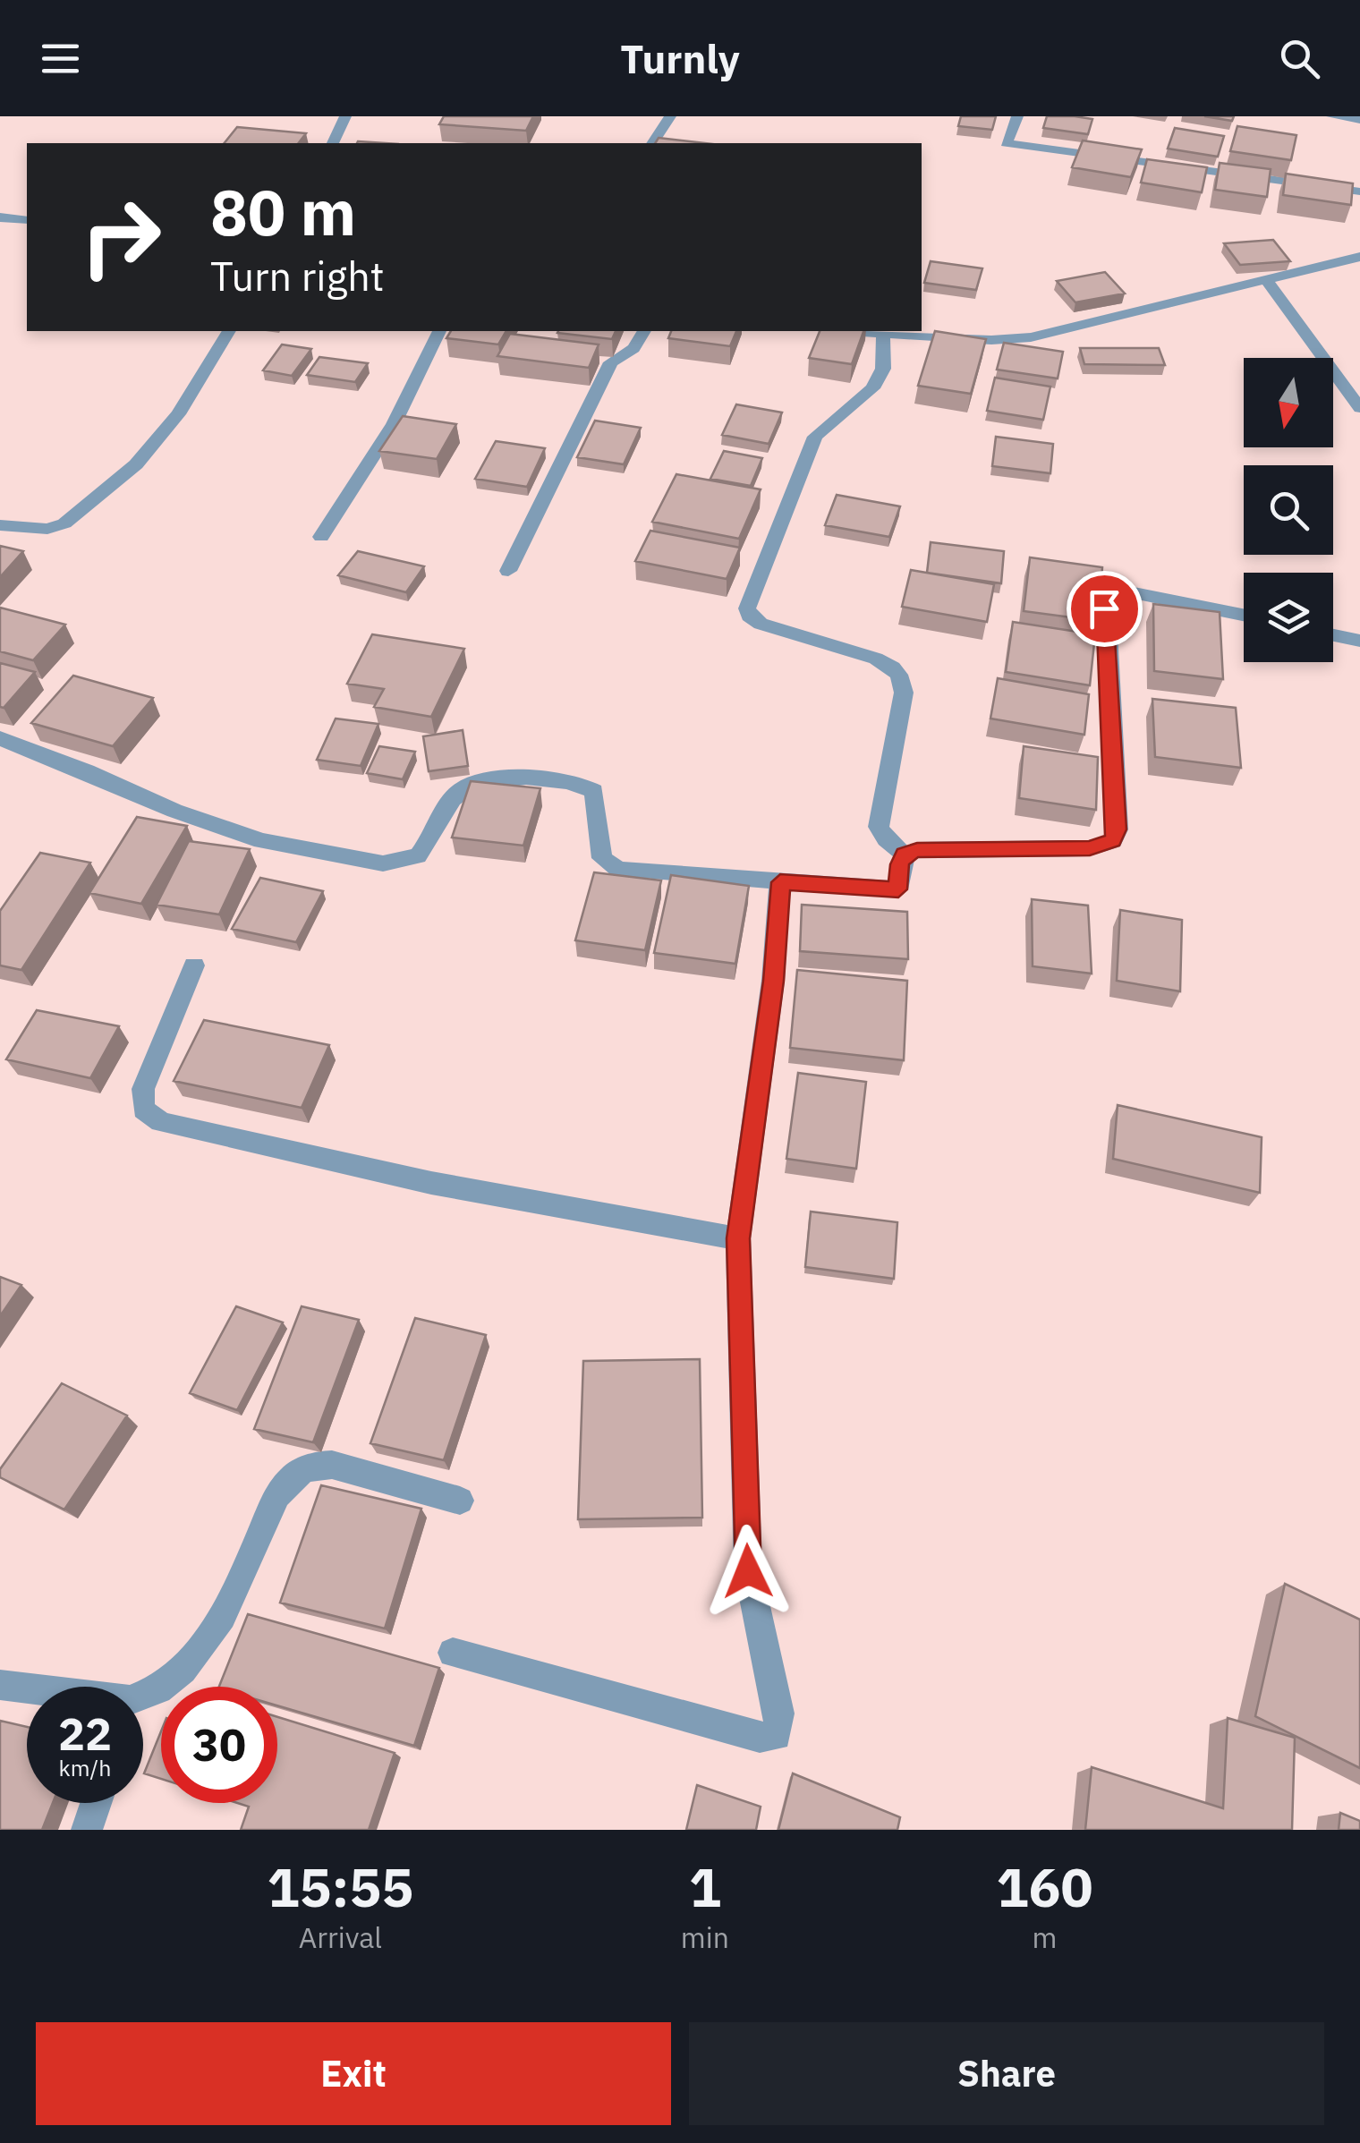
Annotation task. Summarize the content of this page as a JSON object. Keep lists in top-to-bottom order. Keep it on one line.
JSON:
{"north":"bottom","page":{"header":"Turnly","turn":["80 m","Turn right"],"speed":"22 km/h","limit":"30","eta":["15:55","Arrival","1","min","160","m"],"buttons":["Exit","Share"]}}
